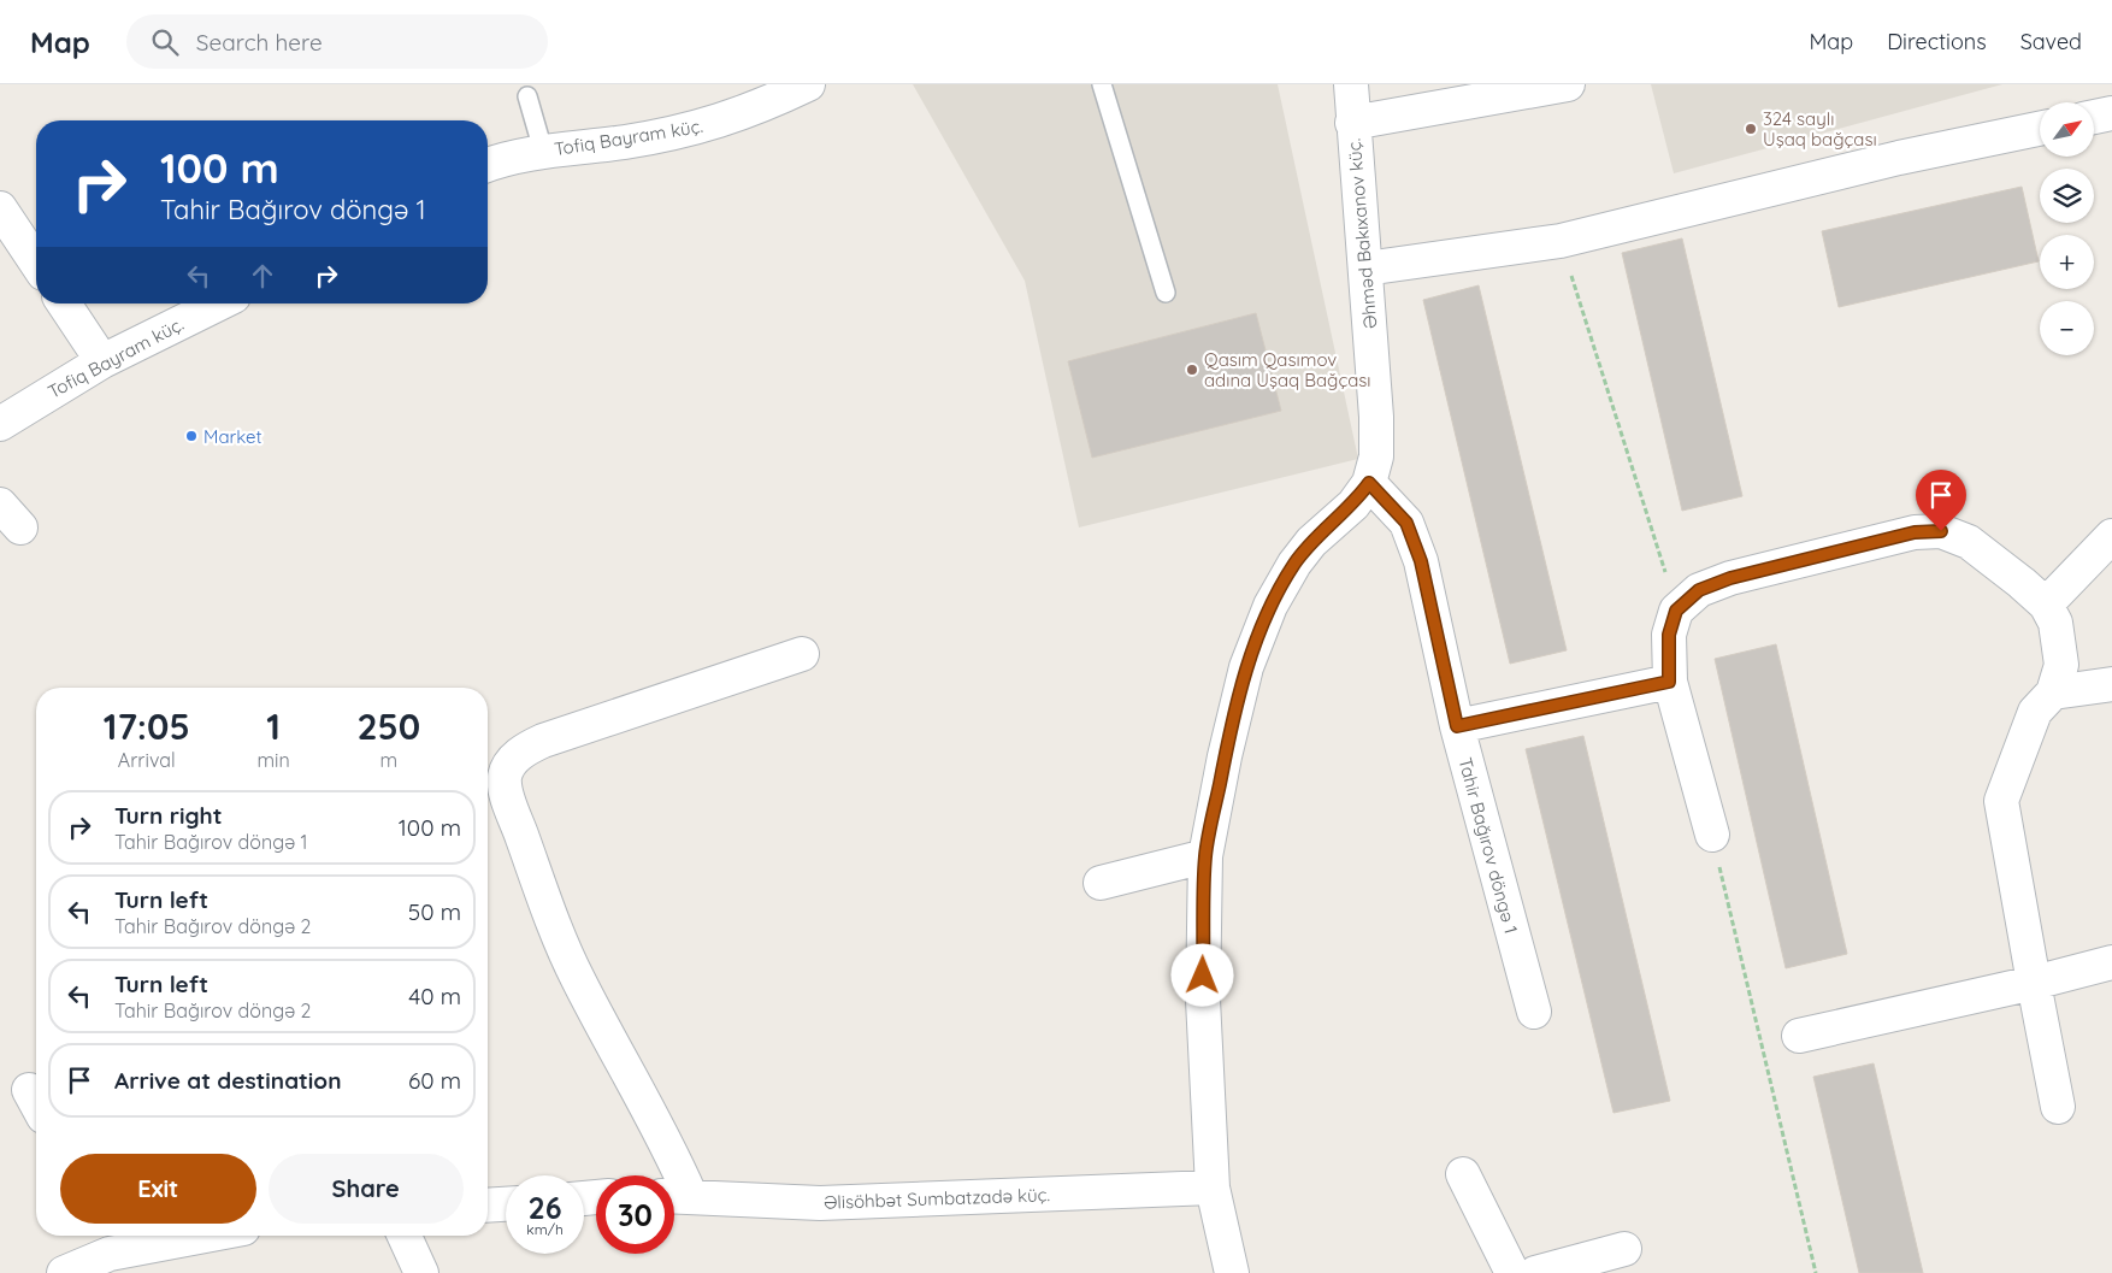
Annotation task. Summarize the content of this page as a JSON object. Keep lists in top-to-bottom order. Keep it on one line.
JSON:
{"streets":{"street":["Tofiq Bayram küç.","Əhməd Bakıxanov küç.","Tahir Bağırov döngə 1","Əlisöhbət Sumbatzadə küç."]},"crossings":[["Əhməd Bakıxanov küç.","Tahir Bağırov döngə 1"],["Əhməd Bakıxanov küç.","Əlisöhbət Sumbatzadə küç."]],"places":["324 saylı Uşaq bağçası","Qasım Qasımov adına Uşaq Bağçası","Market"],"north":"top right","page":{"header":"Map","search":"Search here","nav":["Map","Directions","Saved"],"map_buttons":["+","−"],"turn":["100 m","Tahir Bağırov döngə 1"],"eta":["17:05","Arrival","1","min","250","m"],"list":[{"name":"Turn right","note":"Tahir Bağırov döngə 1","value":"100 m"},{"name":"Turn left","note":"Tahir Bağırov döngə 2","value":"50 m"},{"name":"Turn left","note":"Tahir Bağırov döngə 2","value":"40 m"},{"name":"Arrive at destination","value":"60 m"}],"buttons":["Exit","Share"],"speed":"26 km/h","limit":"30"}}
